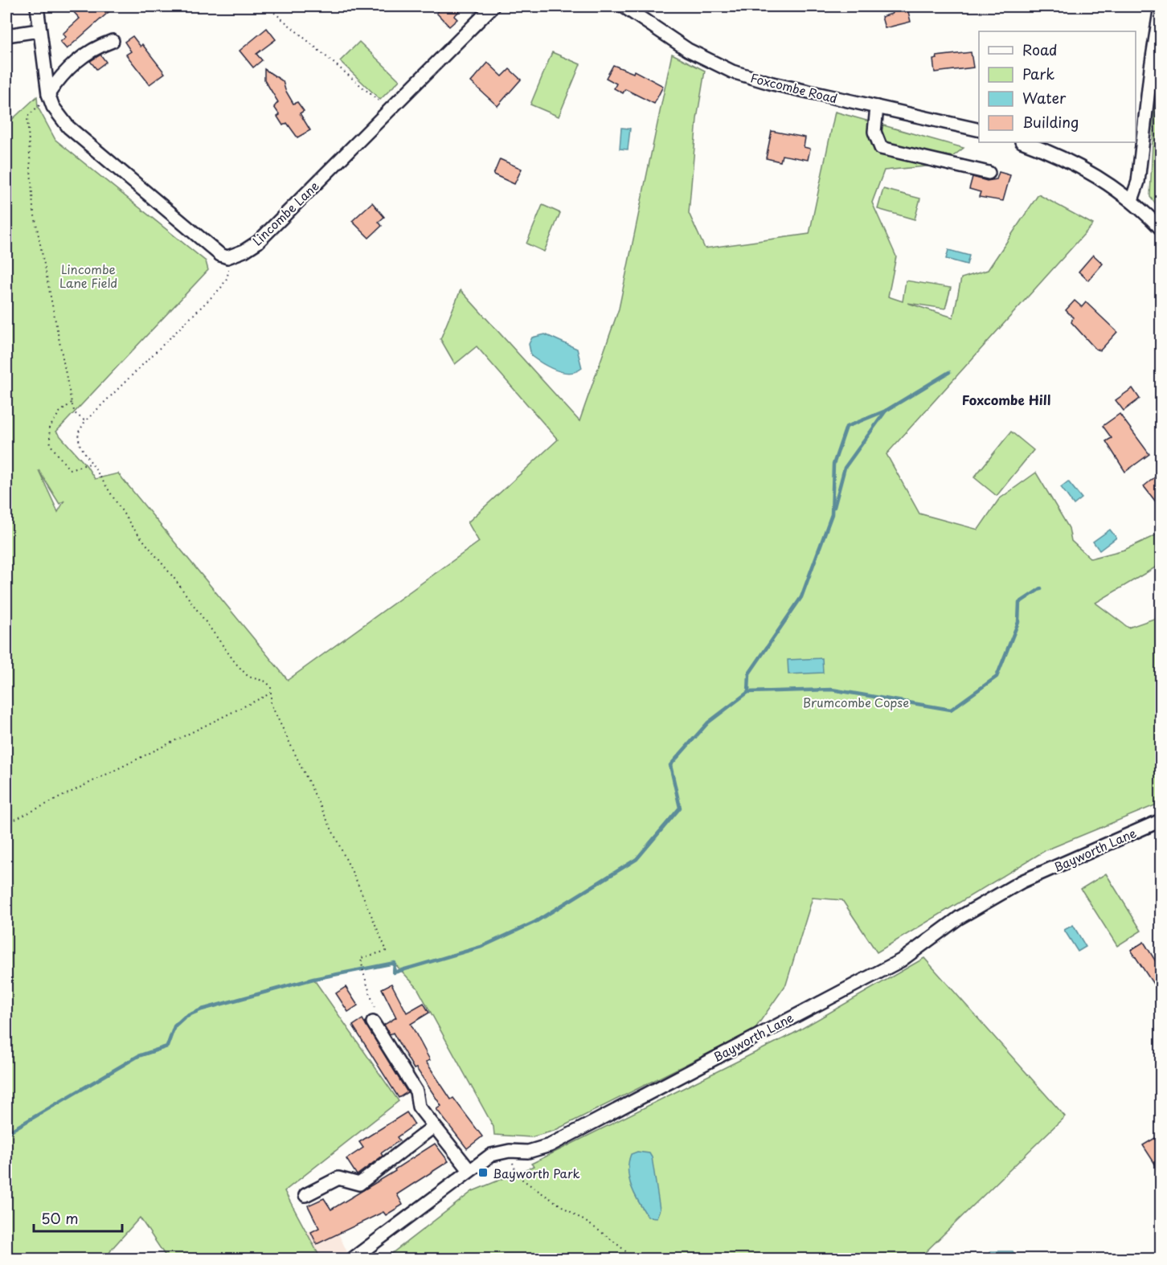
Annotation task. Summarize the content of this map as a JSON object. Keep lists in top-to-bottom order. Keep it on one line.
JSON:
{"streets":{"street":["Foxcombe Road","Lincombe Lane","Bayworth Lane"]},"districts":["Foxcombe Hill"],"parks":["Lincombe Lane Field","Brumcombe Copse"],"places":{"transit":["Bayworth Park"]},"legend":["Road","Park","Water","Building"],"scale_bar":"50 m"}
